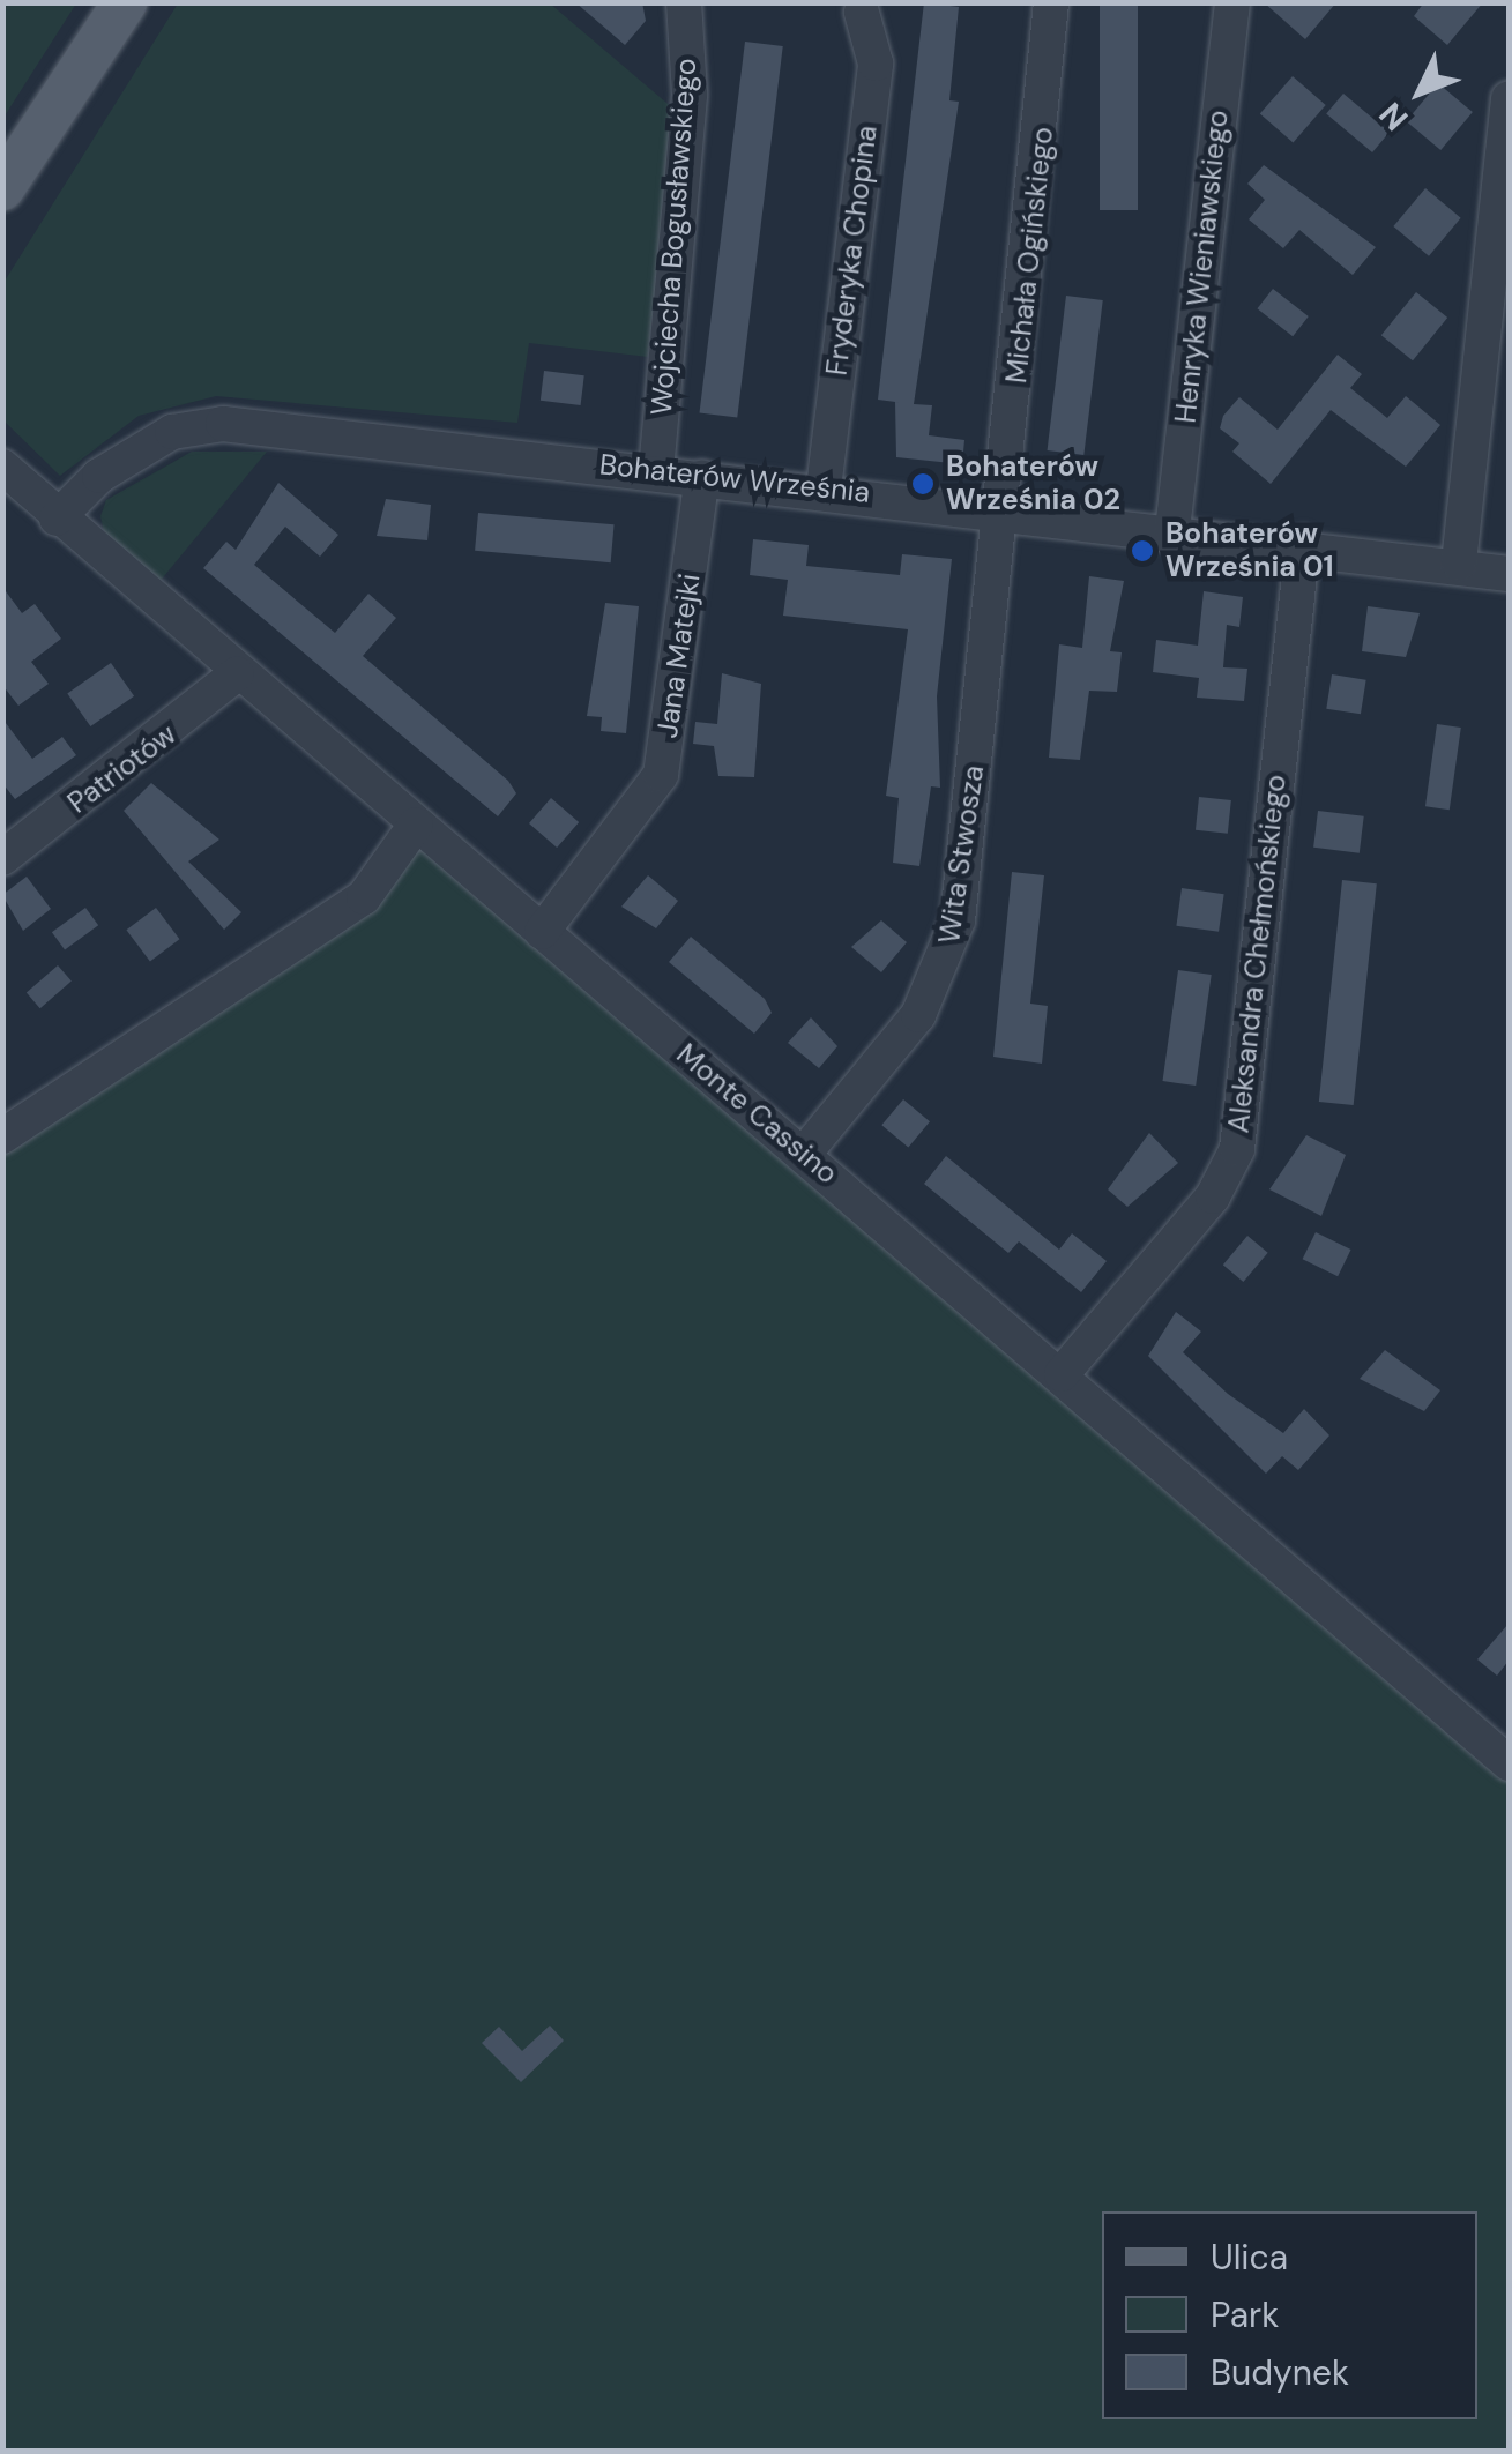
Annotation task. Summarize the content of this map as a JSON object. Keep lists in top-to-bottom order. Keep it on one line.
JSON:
{"streets":{"street":["Wojciecha Bogusławskiego","Fryderyka Chopina","Michała Ogińskiego","Henryka Wieniawskiego","Bohaterów Września","Jana Matejki","Patriotów","Wita Stwosza","Aleksandra Chełmońskiego","Monte Cassino"]},"crossings":[["Wojciecha Bogusławskiego","Bohaterów Września"],["Fryderyka Chopina","Bohaterów Września"],["Michała Ogińskiego","Bohaterów Września"],["Michała Ogińskiego","Wita Stwosza"],["Henryka Wieniawskiego","Bohaterów Września"],["Bohaterów Września","Jana Matejki"],["Bohaterów Września","Wita Stwosza"],["Bohaterów Września","Aleksandra Chełmońskiego"],["Bohaterów Września","Monte Cassino"],["Jana Matejki","Monte Cassino"],["Patriotów","Monte Cassino"],["Wita Stwosza","Monte Cassino"],["Aleksandra Chełmońskiego","Monte Cassino"]],"places":["Bohaterów Września 02","Bohaterów Września 01"],"legend":["Ulica","Park","Budynek"],"north":"bottom left"}
